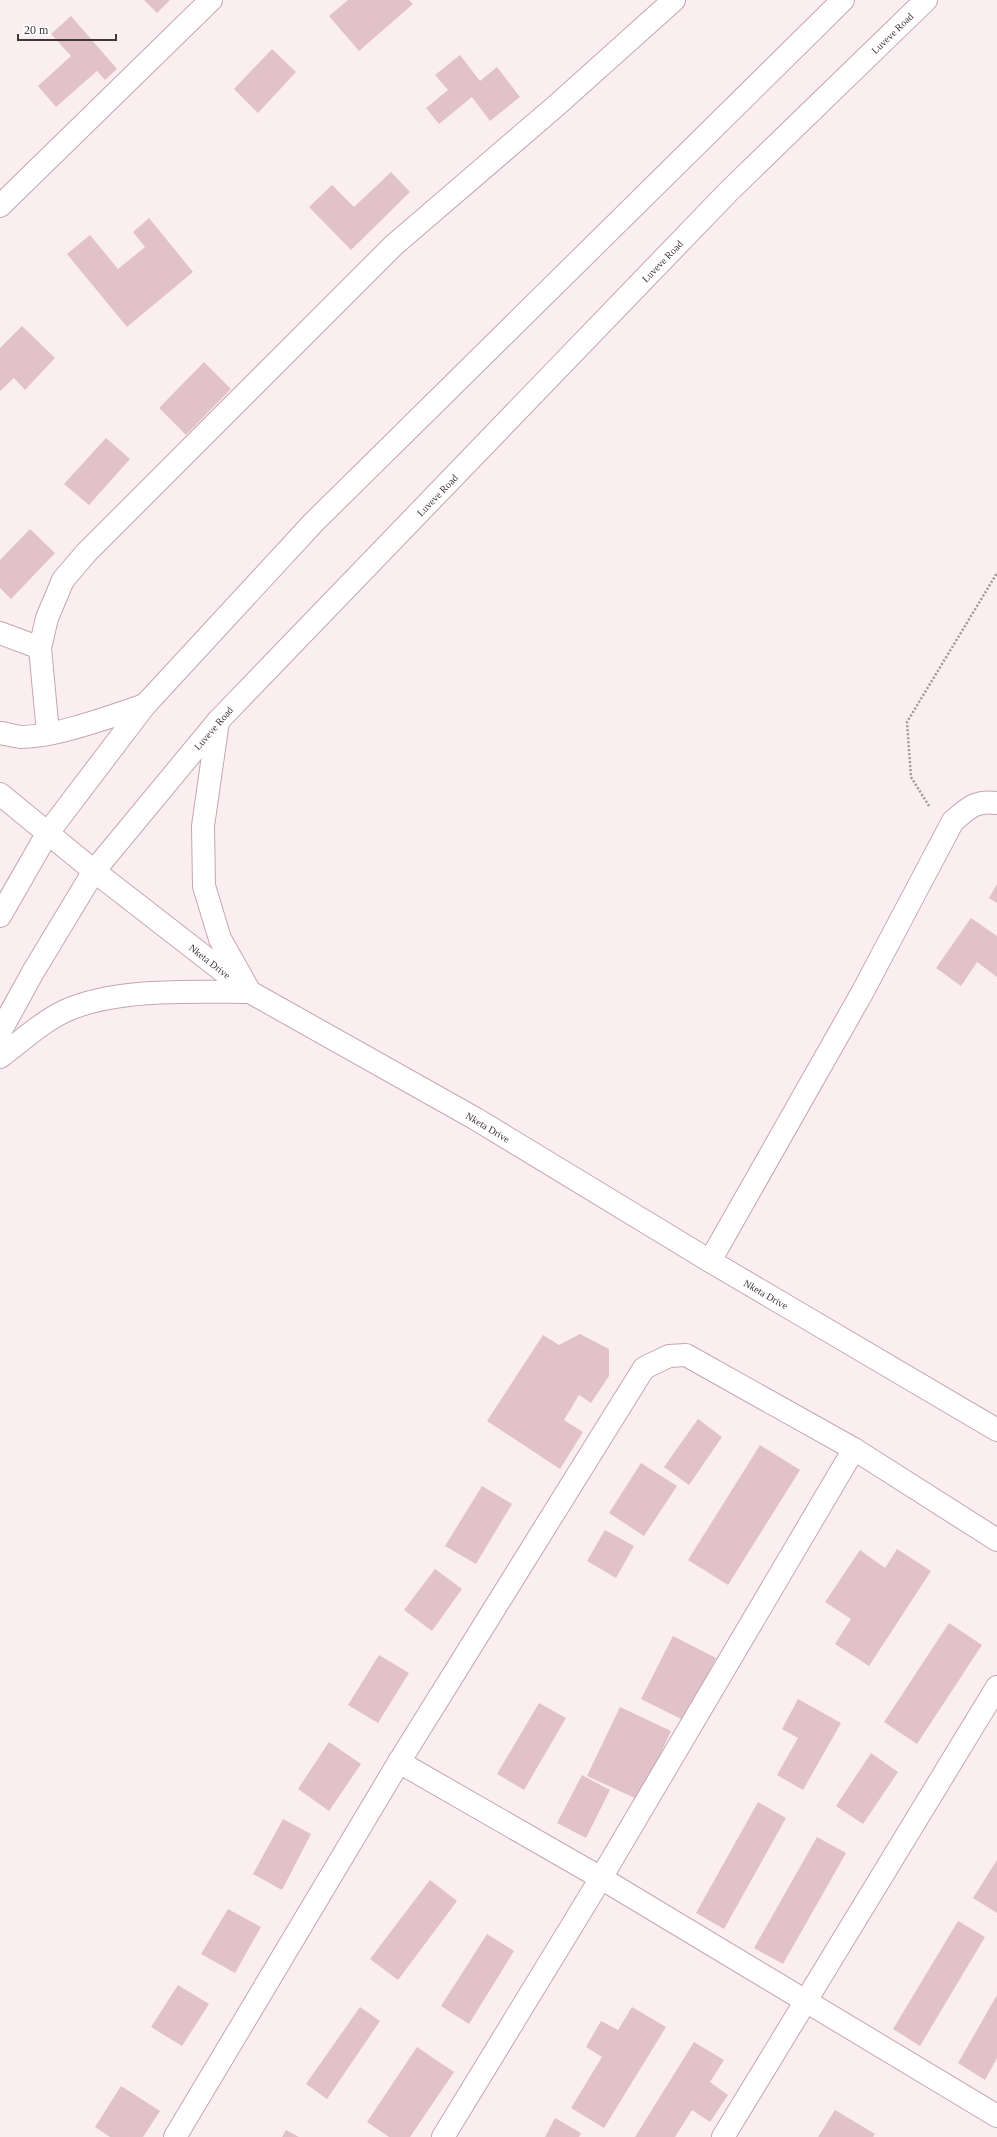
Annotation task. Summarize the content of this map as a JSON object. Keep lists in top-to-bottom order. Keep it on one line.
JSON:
{"streets":{"street":["Luveve Road","Nketa Drive"]},"crossings":[["Luveve Road","Nketa Drive"]],"scale_bar":"20 m"}
